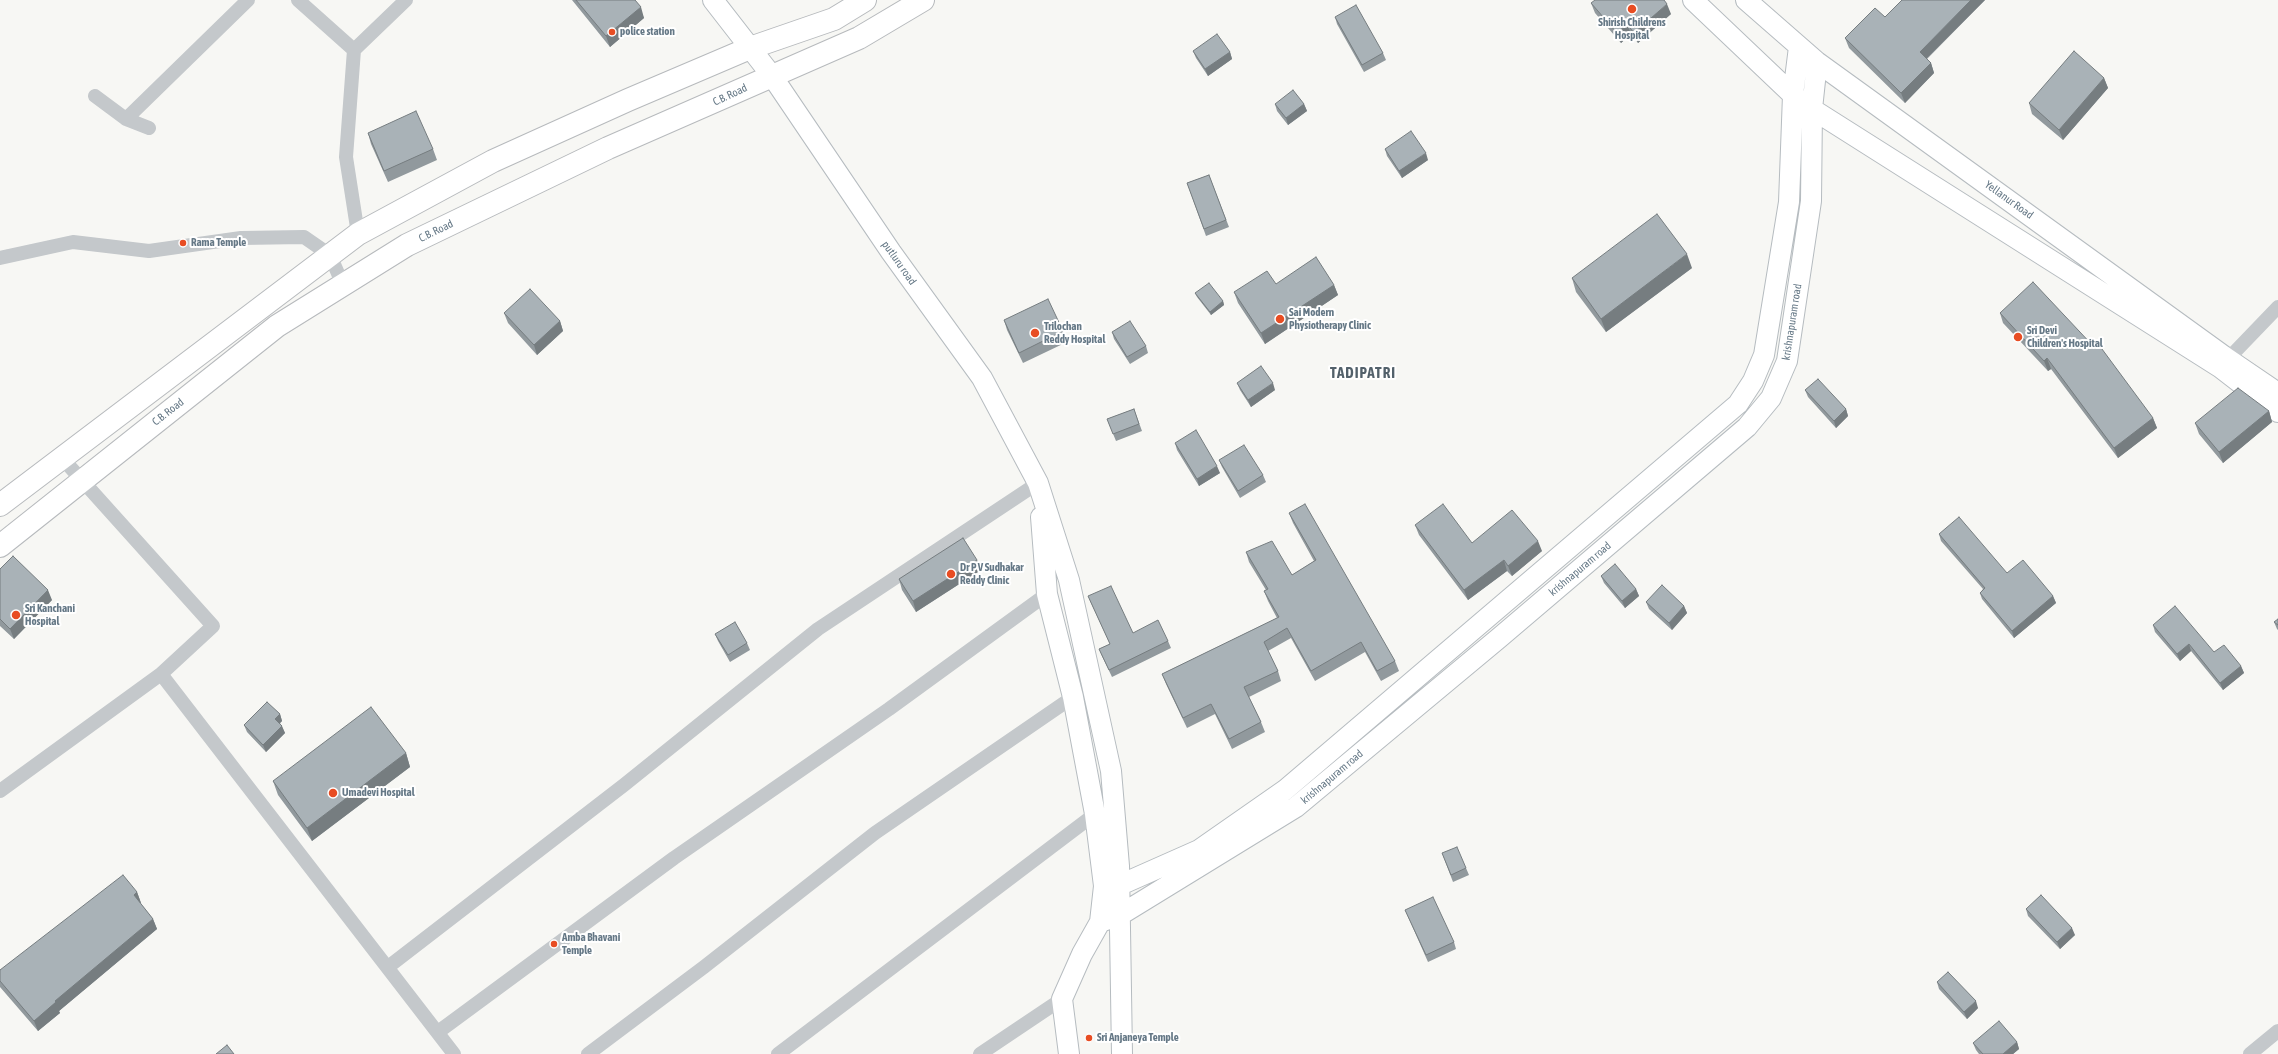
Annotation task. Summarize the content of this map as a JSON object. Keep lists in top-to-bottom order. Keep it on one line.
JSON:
{"streets":{"highway":["C.B. Road"],"main road":["Yellanur Road","putluru road","krishnapuram road"]},"crossings":[["C.B. Road","putluru road"],["Yellanur Road","krishnapuram road"]],"districts":["TADIPATRI"],"places":["Shirish Childrens Hospital","police station","Rama Temple","Sai Modern Physiotherapy Clinic","Trilochan Reddy Hospital","Sri Devi Children's Hospital","Dr P V Sudhakar Reddy Clinic","Sri Kanchani Hospital","Umadevi Hospital","Amba Bhavani Temple","Sri Anjaneya Temple"]}
